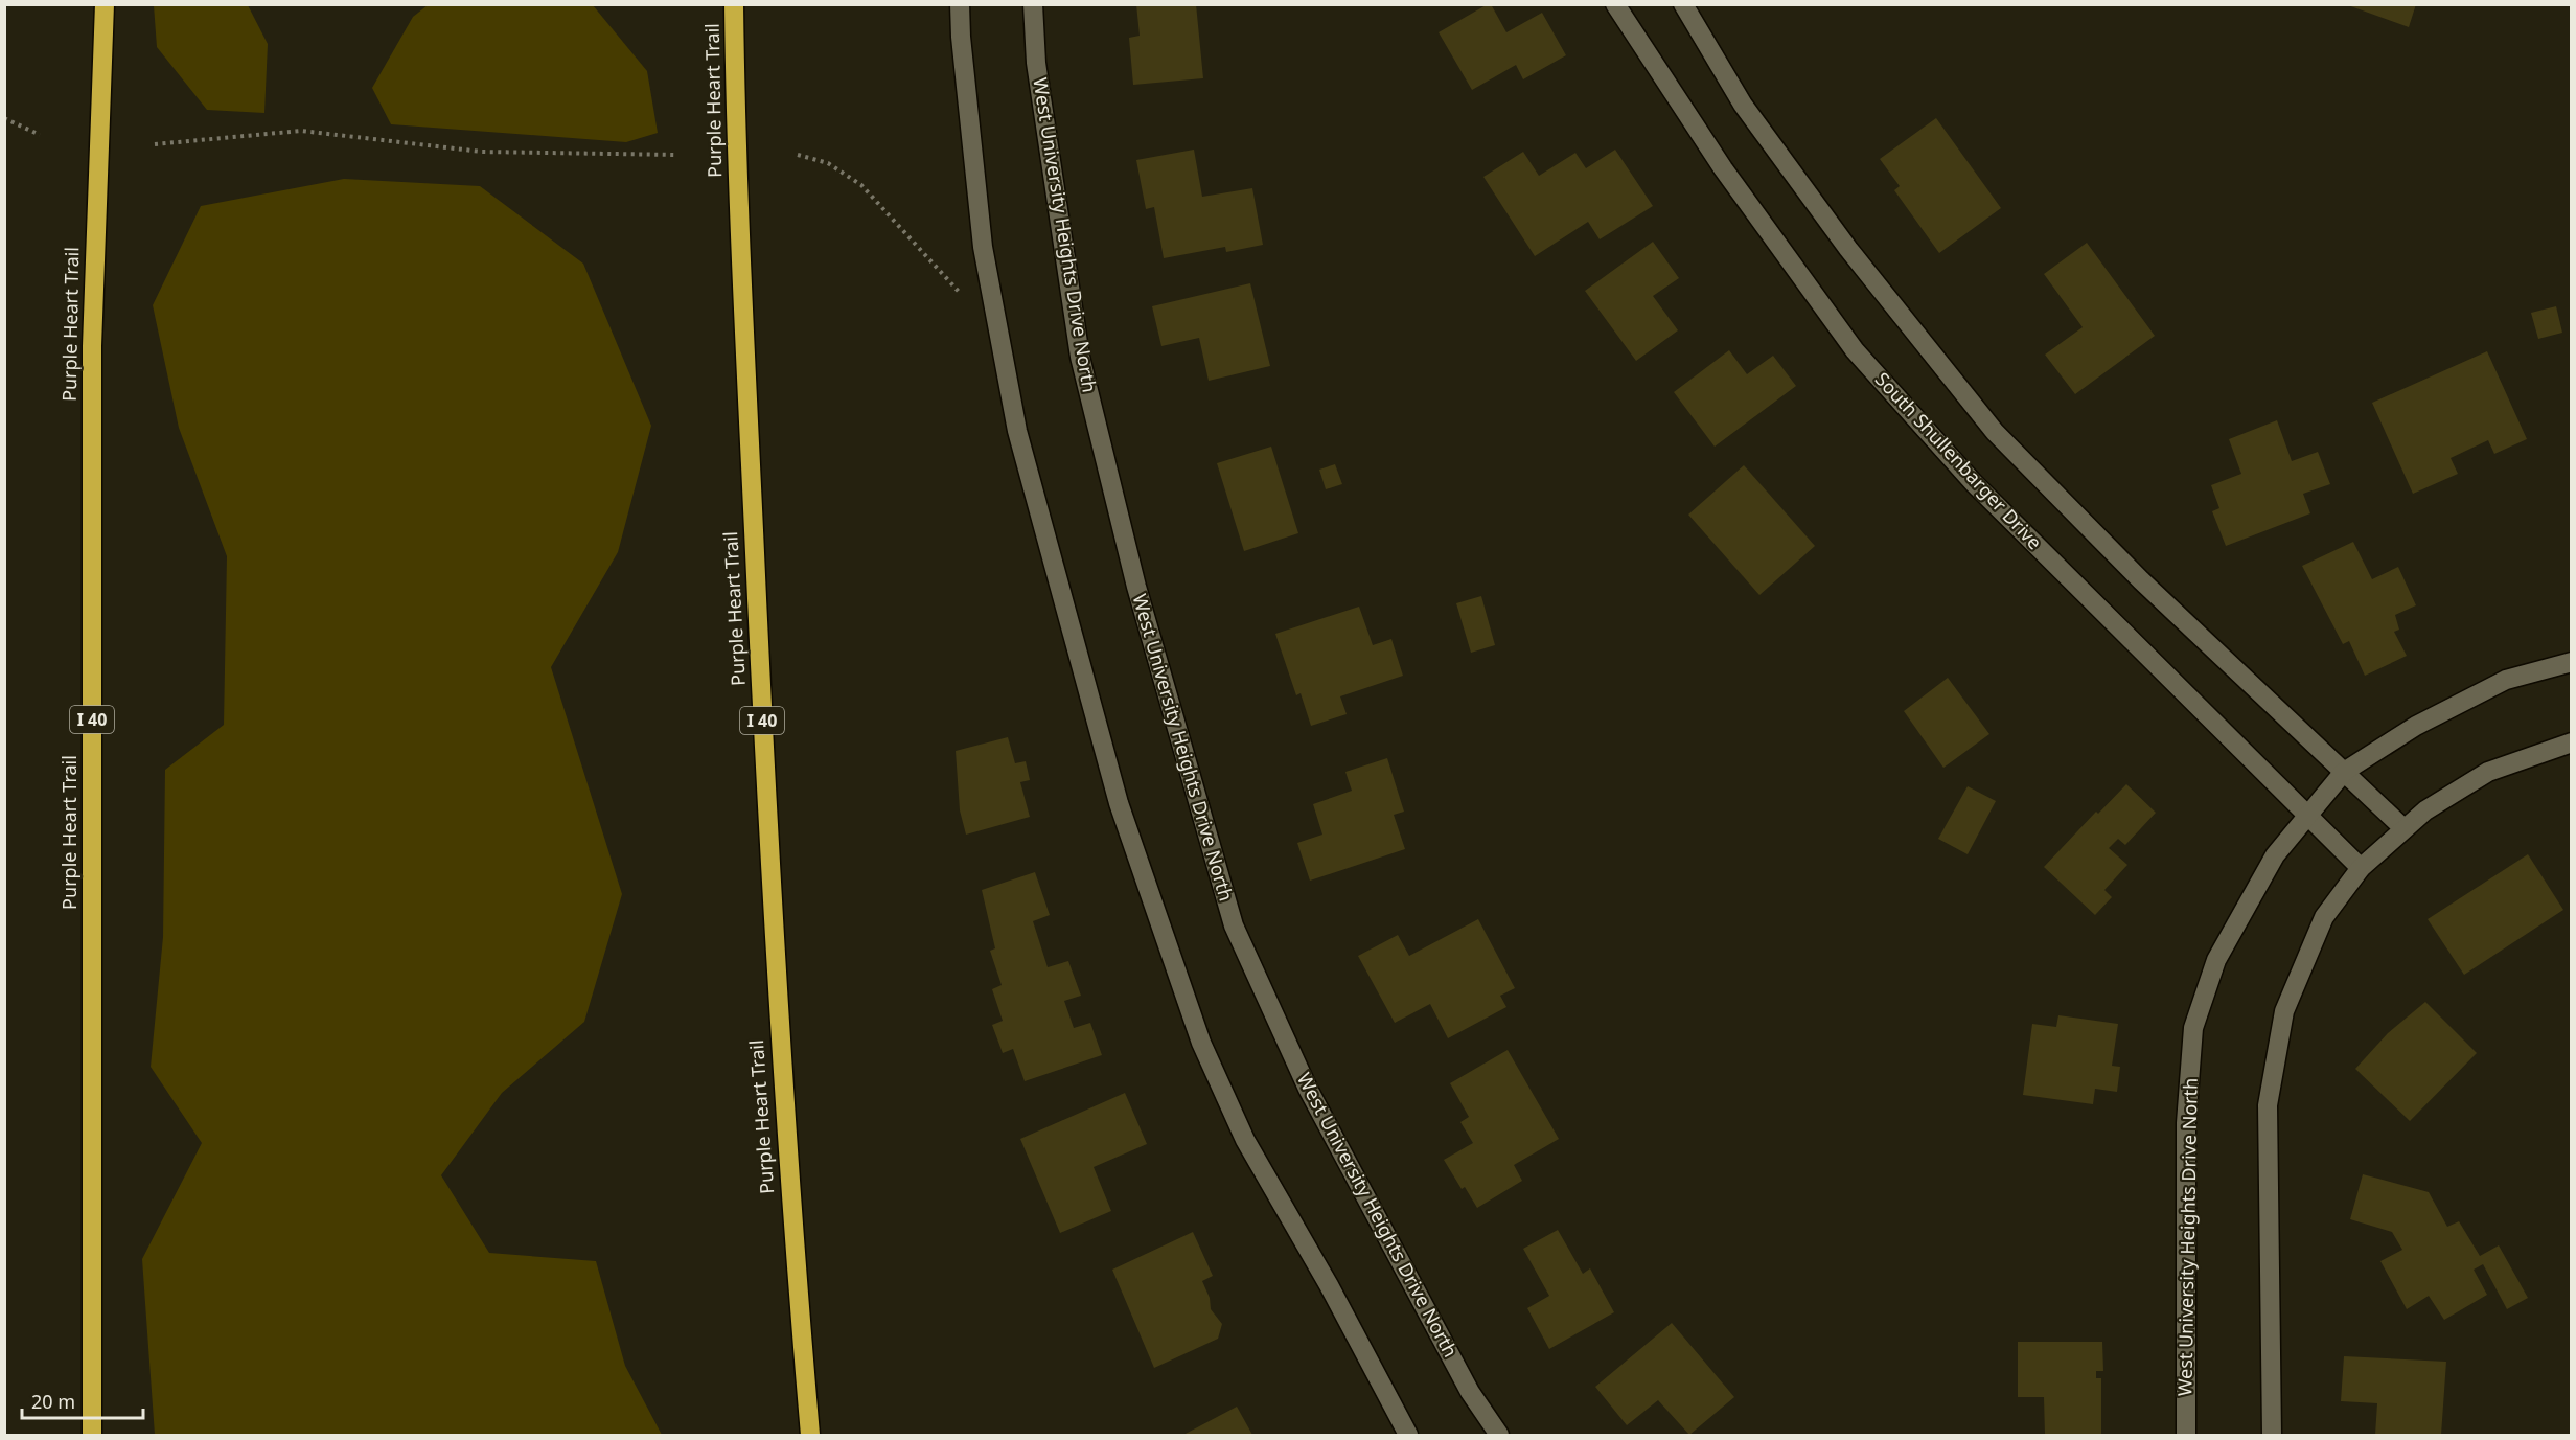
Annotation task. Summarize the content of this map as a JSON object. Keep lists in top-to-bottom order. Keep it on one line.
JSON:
{"streets":{"highway":["Purple Heart Trail","I 40"],"street":["West University Heights Drive North","South Shullenbarger Drive"]},"crossings":[["West University Heights Drive North","South Shullenbarger Drive"]],"scale_bar":"20 m"}
